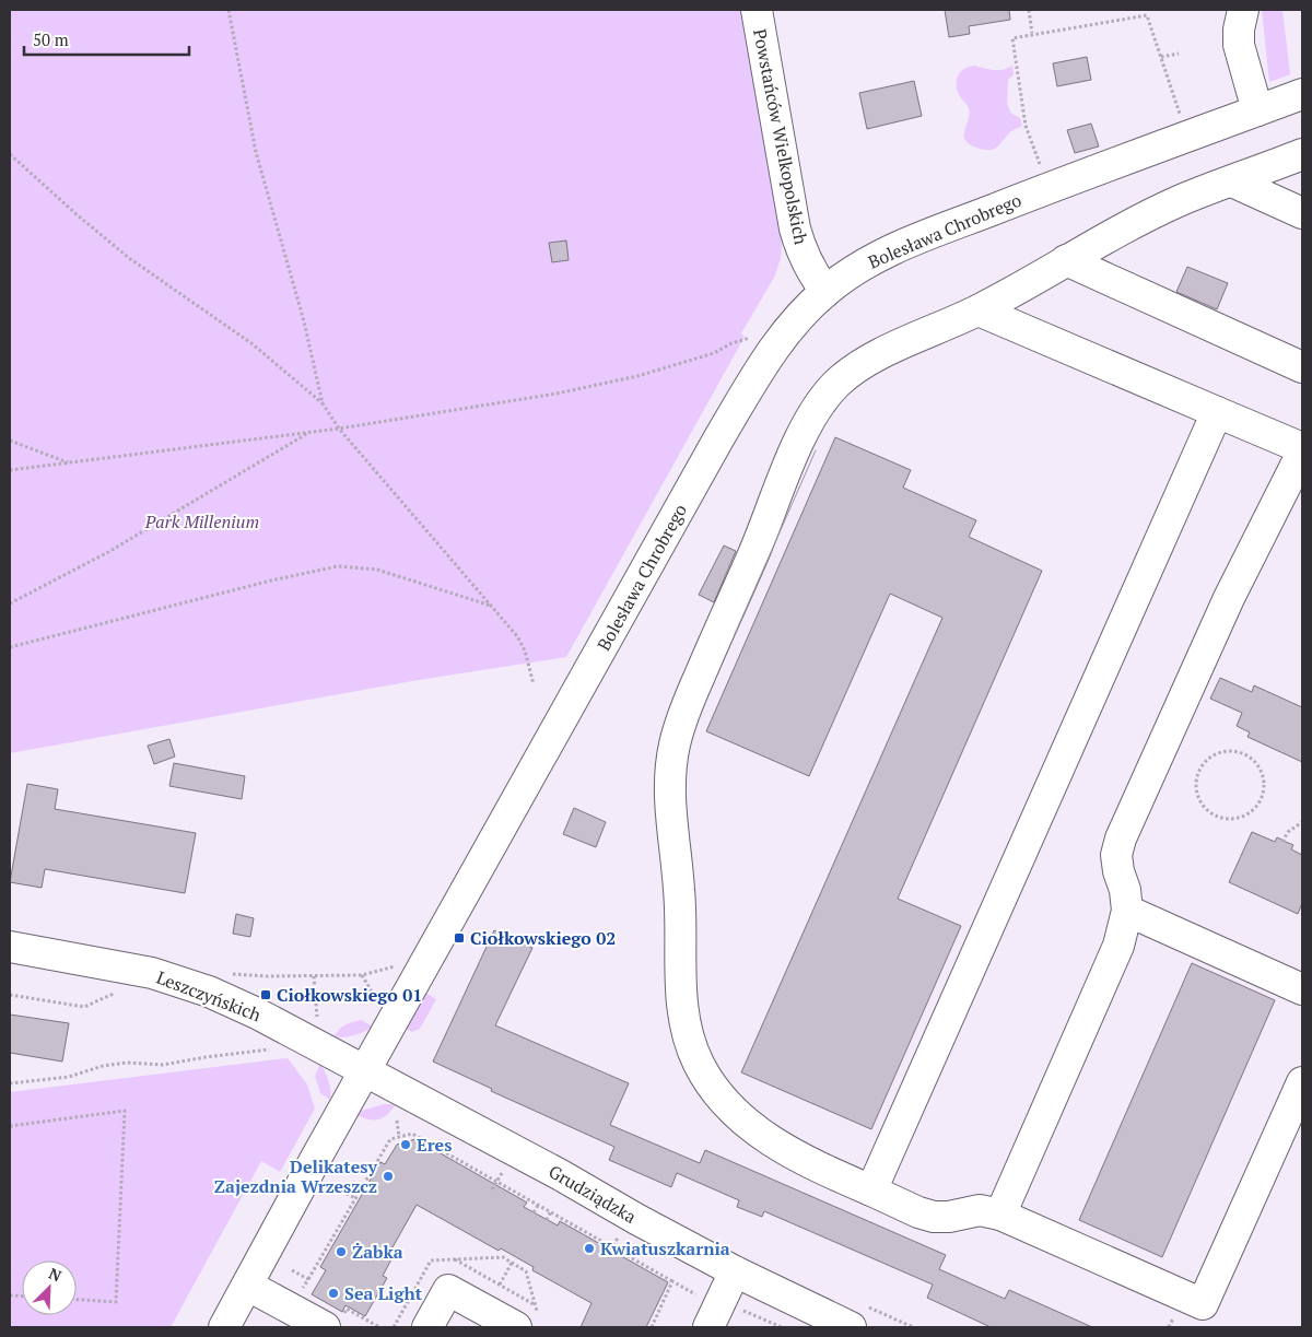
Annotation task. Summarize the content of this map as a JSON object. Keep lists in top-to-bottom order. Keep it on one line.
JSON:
{"streets":{"street":["Powstańców Wielkopolskich","Bolesława Chrobrego","Leszczyńskich","Grudziądzka"]},"crossings":[["Powstańców Wielkopolskich","Bolesława Chrobrego"],["Bolesława Chrobrego","Leszczyńskich"],["Bolesława Chrobrego","Grudziądzka"],["Leszczyńskich","Grudziądzka"]],"parks":["Park Millenium"],"places":{"transit":["Ciołkowskiego 02","Ciołkowskiego 01"],"other":["Eres","Delikatesy Zajezdnia Wrzeszcz","Kwiatuszkarnia","Żabka","Sea Light"]},"scale_bar":"50 m","north":"top right"}
